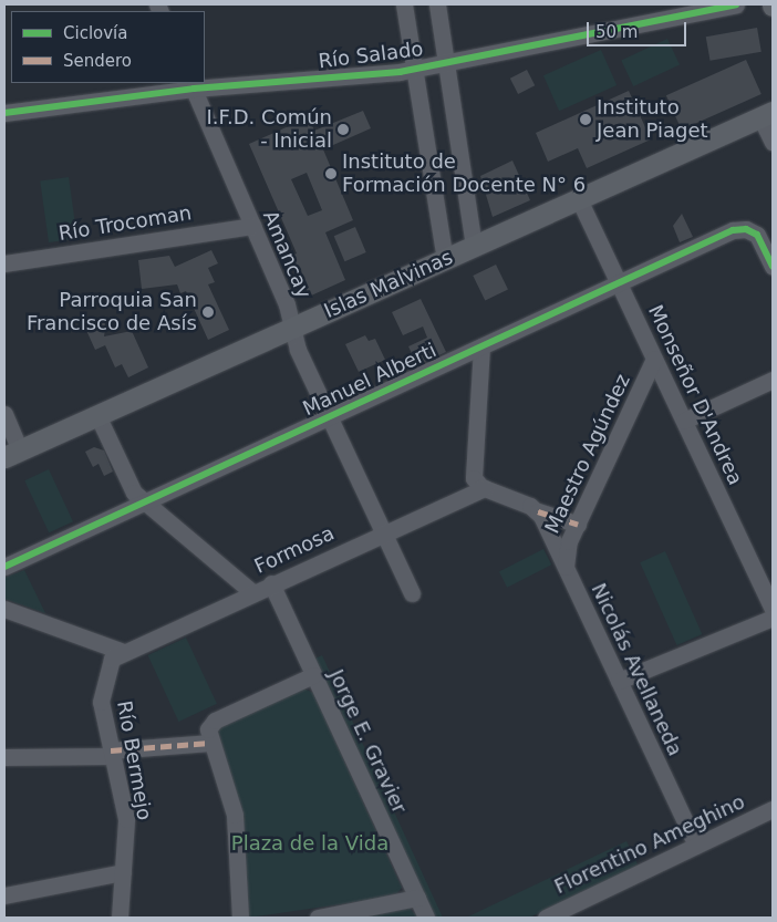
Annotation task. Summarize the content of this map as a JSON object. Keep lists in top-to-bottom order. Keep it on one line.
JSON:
{"streets":{"main road":["Islas Malvinas"],"street":["Río Salado","Río Trocoman","Amancay","Manuel Alberti","Monseñor D'Andrea","Maestro Agúndez","Formosa","Nicolás Avellaneda","Jorge E. Gravier","Río Bermejo","Florentino Ameghino"]},"crossings":[["Río Salado","Amancay"],["Río Trocoman","Amancay"],["Amancay","Islas Malvinas"],["Amancay","Manuel Alberti"],["Amancay","Formosa"],["Islas Malvinas","Monseñor D'Andrea"],["Manuel Alberti","Monseñor D'Andrea"],["Monseñor D'Andrea","Maestro Agúndez"],["Maestro Agúndez","Nicolás Avellaneda"],["Formosa","Jorge E. Gravier"],["Formosa","Río Bermejo"],["Nicolás Avellaneda","Florentino Ameghino"]],"parks":["Plaza de la Vida"],"places":["Instituto Jean Piaget","I.F.D. Común - Inicial","Instituto de Formación Docente N° 6","Parroquia San Francisco de Asís"],"legend":["Ciclovía","Sendero"],"scale_bar":"50 m"}
